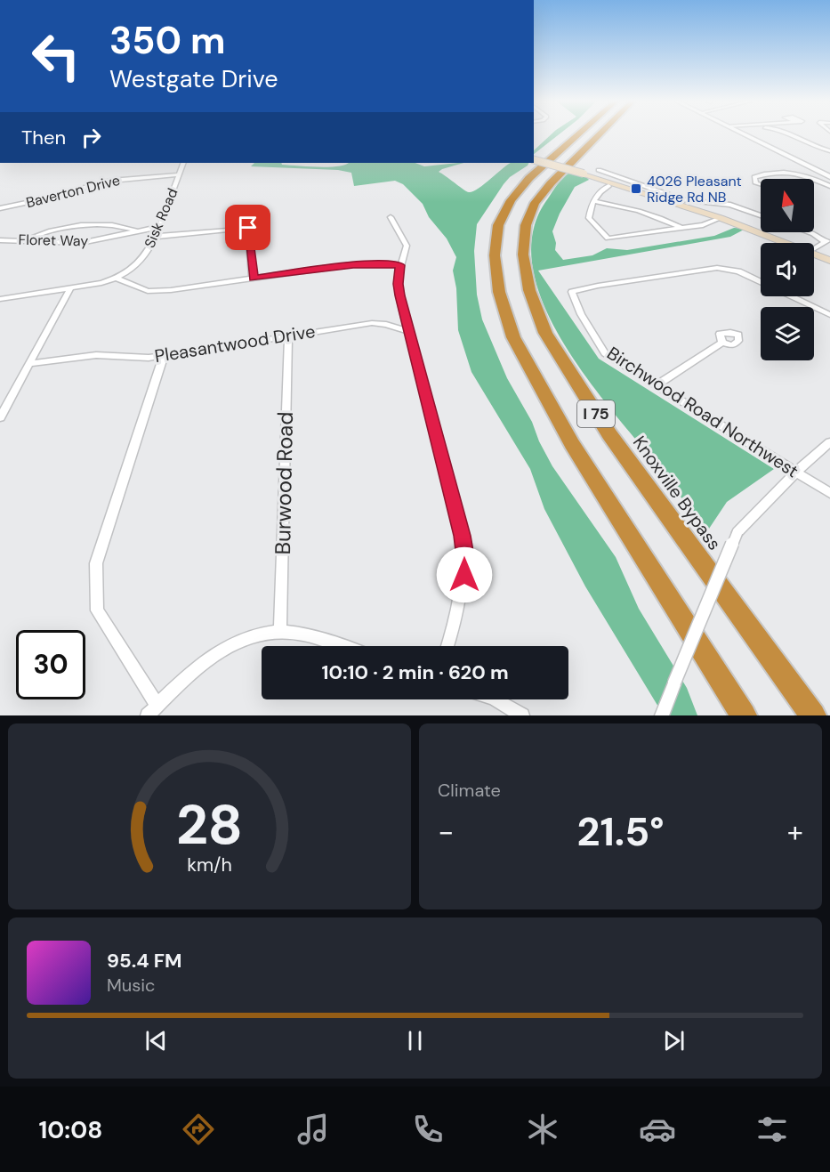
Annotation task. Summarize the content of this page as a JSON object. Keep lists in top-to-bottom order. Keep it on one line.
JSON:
{"streets":{"highway":["I 75","Knoxville Bypass"],"street":["Baverton Drive","Sisk Road","Floret Way","Pleasantwood Drive","Birchwood Road Northwest","Burwood Road"]},"crossings":[["Baverton Drive","Sisk Road"],["Sisk Road","Floret Way"],["Pleasantwood Drive","Burwood Road"]],"places":{"transit":["4026 Pleasant Ridge Rd NB"]},"north":"top","page":{"turn":["350 m","Westgate Drive"],"then":"Then","limit":"30","trip":"10:10 · 2 min · 620 m","tile":"Climate","heat":["−","21.5°","+"],"song":["95.4 FM","Music"],"tabs":"10:08","gauge":["28","km/h"]}}
